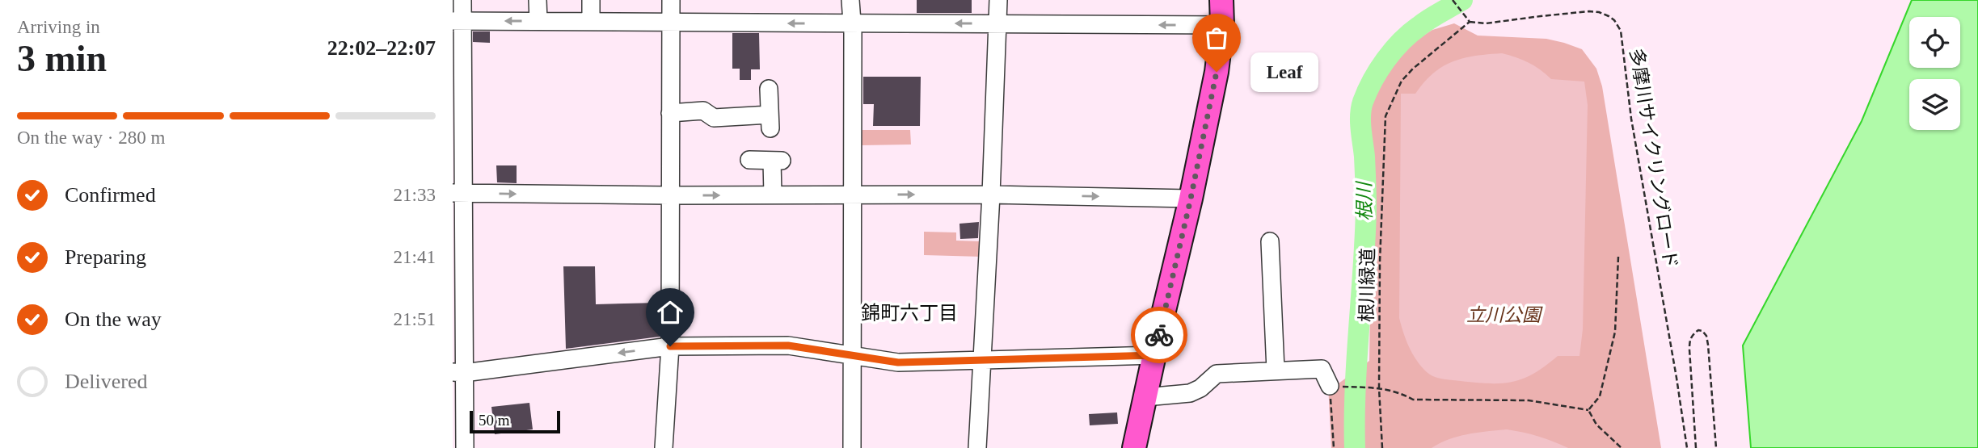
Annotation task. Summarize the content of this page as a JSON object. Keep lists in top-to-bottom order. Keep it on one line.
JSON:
{"streets":{"path":["多摩川サイクリングロード","根川緑道"]},"crossings":[["多摩川サイクリングロード","根川緑道"]],"districts":["錦町六丁目"],"water":["根川"],"parks":["立川公園"],"places":["Leaf"],"scale_bar":"50 m","page":{"heading":["3 min","Arriving in","22:02–22:07"],"bubble":"Leaf","bar":"On the way · 280 m","list":[["Confirmed","21:33"],["Preparing","21:41"],["On the way","21:51"],"Delivered"],"scale":"50 m"}}
